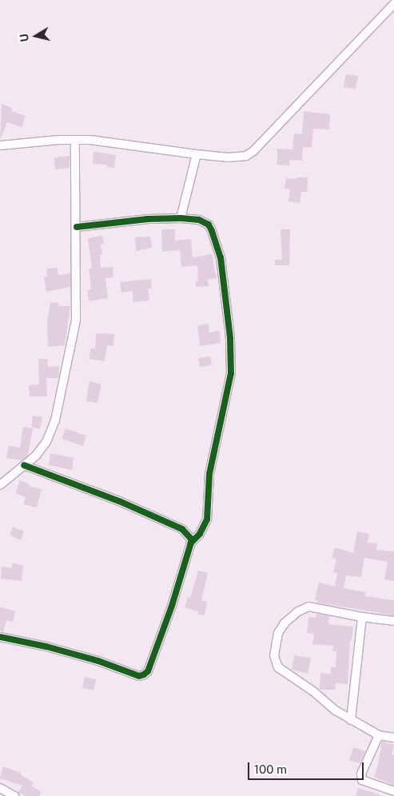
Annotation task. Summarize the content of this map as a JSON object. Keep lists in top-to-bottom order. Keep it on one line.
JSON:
{"scale_bar":"100 m","north":"left"}
